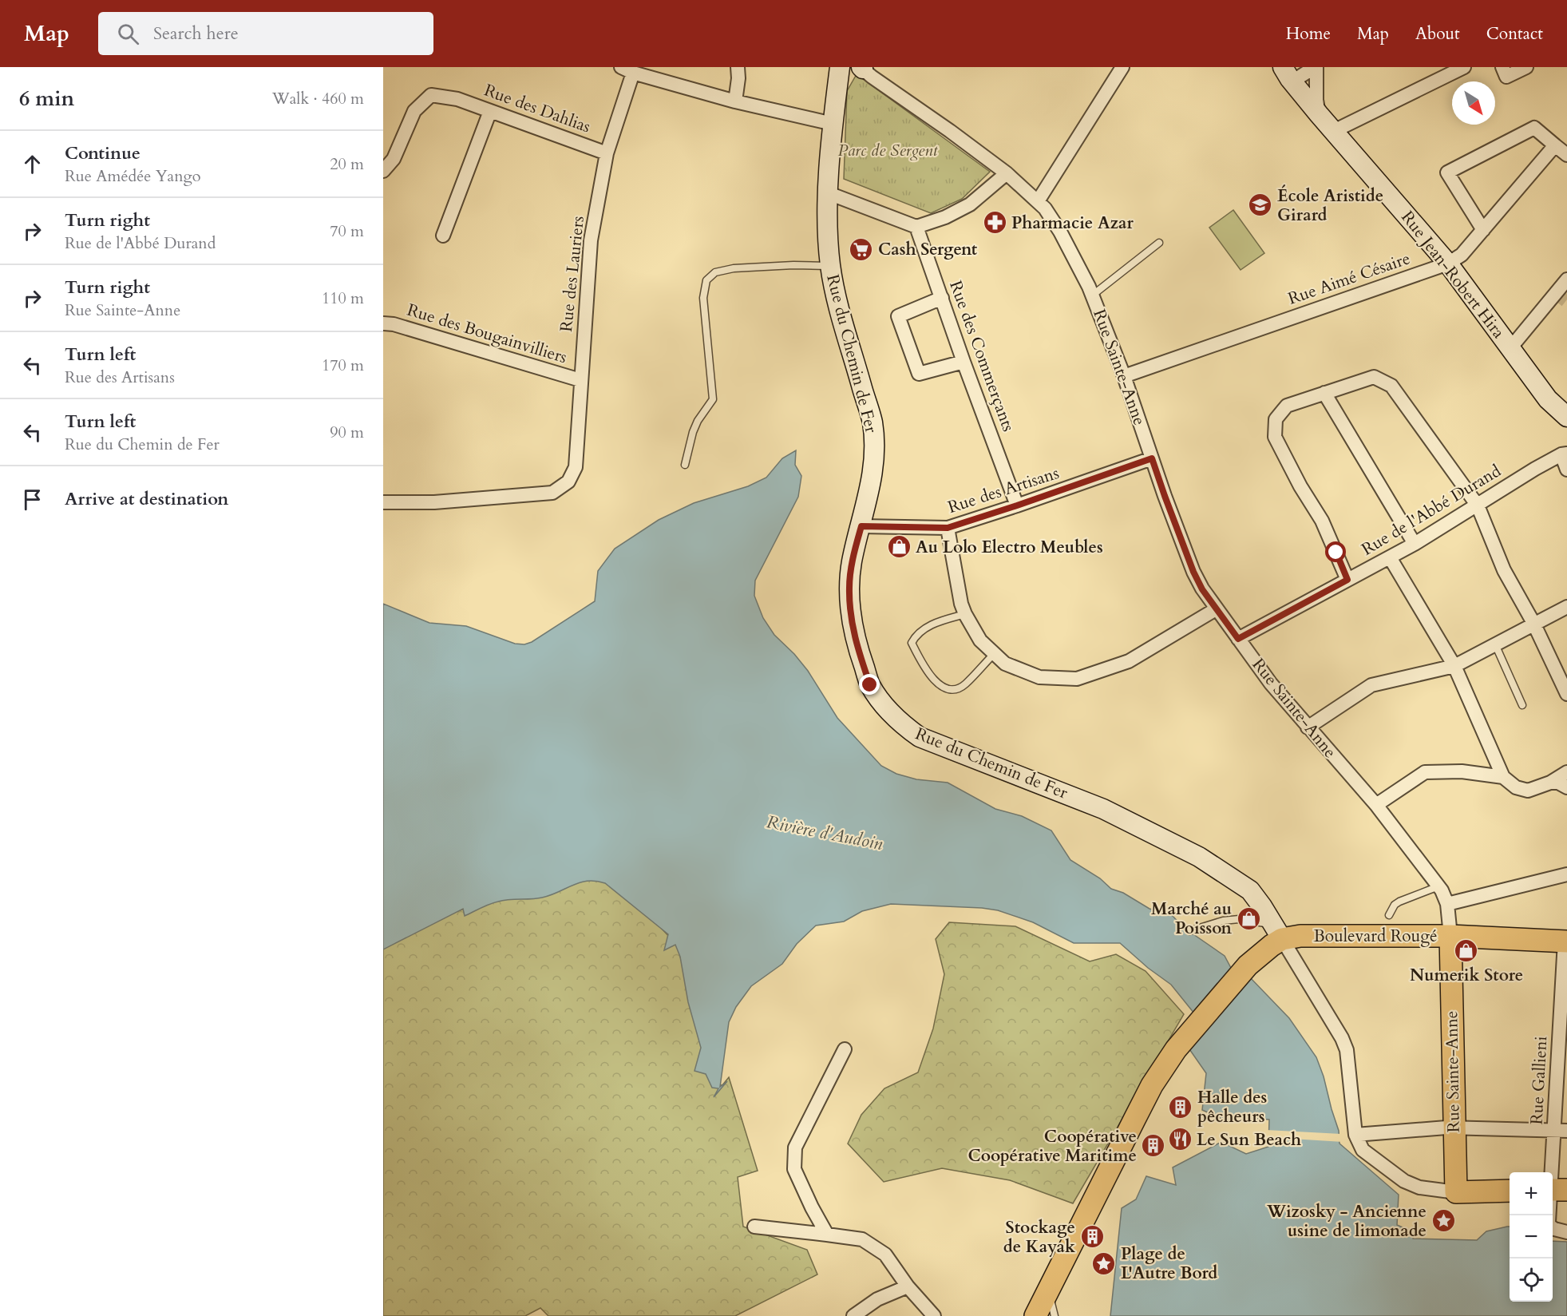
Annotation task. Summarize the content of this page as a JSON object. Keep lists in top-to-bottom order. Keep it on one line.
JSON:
{"streets":{"main road":["Rue Jean-Robert Hira","Rue du Chemin de Fer","Rue Sainte-Anne","Boulevard Rougé"],"street":["Rue des Dahlias","Rue des Lauriers","Rue Aimé Césaire","Rue des Bougainvilliers","Rue des Commerçants","Rue des Artisans","Rue de l'Abbé Durand","Rue Gallieni"]},"crossings":[["Rue des Dahlias","Rue des Lauriers"],["Rue des Lauriers","Rue des Bougainvilliers"],["Rue Jean-Robert Hira","Rue Aimé Césaire"],["Rue Aimé Césaire","Rue Sainte-Anne"],["Rue du Chemin de Fer","Rue des Artisans"],["Rue du Chemin de Fer","Boulevard Rougé"],["Rue des Commerçants","Rue des Artisans"],["Rue Sainte-Anne","Rue des Artisans"],["Rue Sainte-Anne","Rue de l'Abbé Durand"],["Rue Sainte-Anne","Boulevard Rougé"],["Boulevard Rougé","Rue Gallieni"]],"water":["Rivière d'Audoin"],"parks":["Parc de Sergent"],"places":{"school or university":["École Aristide Girard"],"pharmacy":["Pharmacie Azar"],"supermarket":["Cash Sergent"],"shop":["Au Lolo Electro Meubles","Marché au Poisson","Numerik Store"],"building":["Halle des pêcheurs","Coopérative Coopérative Maritime","Stockage de Kayak"],"restaurant":["Le Sun Beach"],"place":["Wizosky - Ancienne usine de limonade","Plage de L'Autre Bord"]},"north":"bottom right","page":{"header":"Map","search":"Search here","nav":["Home","Map","About","Contact"],"heading":["6 min","Walk · 460 m"],"list":[["Continue","Rue Amédée Yango","20 m"],["Turn right","Rue de l'Abbé Durand","70 m"],["Turn right","Rue Sainte-Anne","110 m"],["Turn left","Rue des Artisans","170 m"],["Turn left","Rue du Chemin de Fer","90 m"],"Arrive at destination"],"map_buttons":["+","−"]}}
